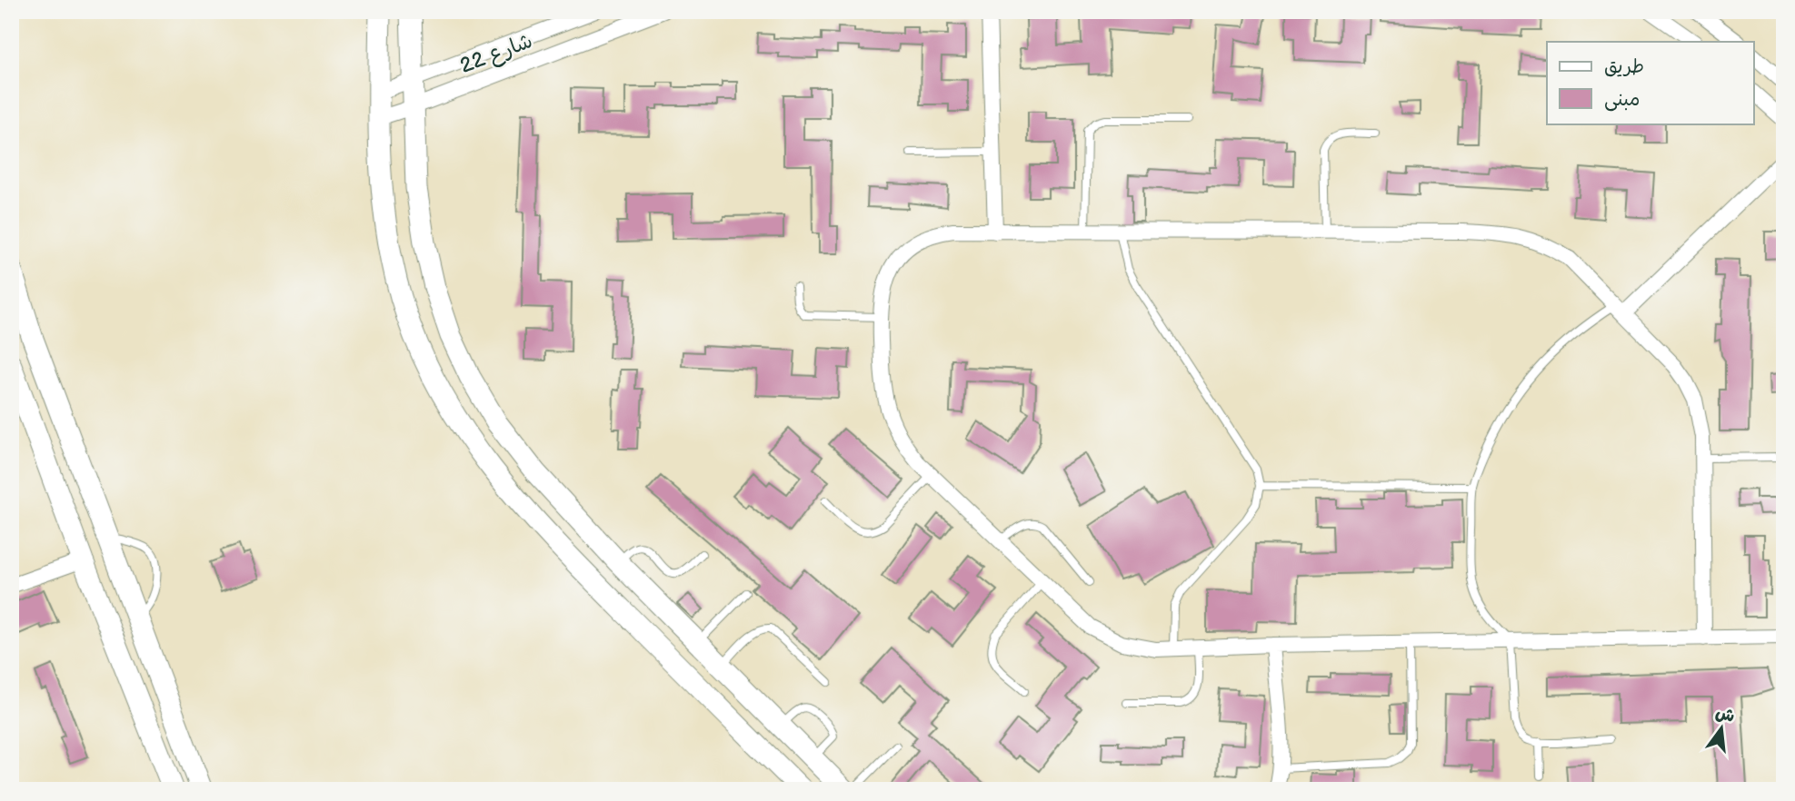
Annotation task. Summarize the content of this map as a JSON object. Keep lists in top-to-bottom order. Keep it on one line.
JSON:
{"streets":{"street":["شارع 22"]},"legend":["طريق","مبنى"],"north":"top"}
